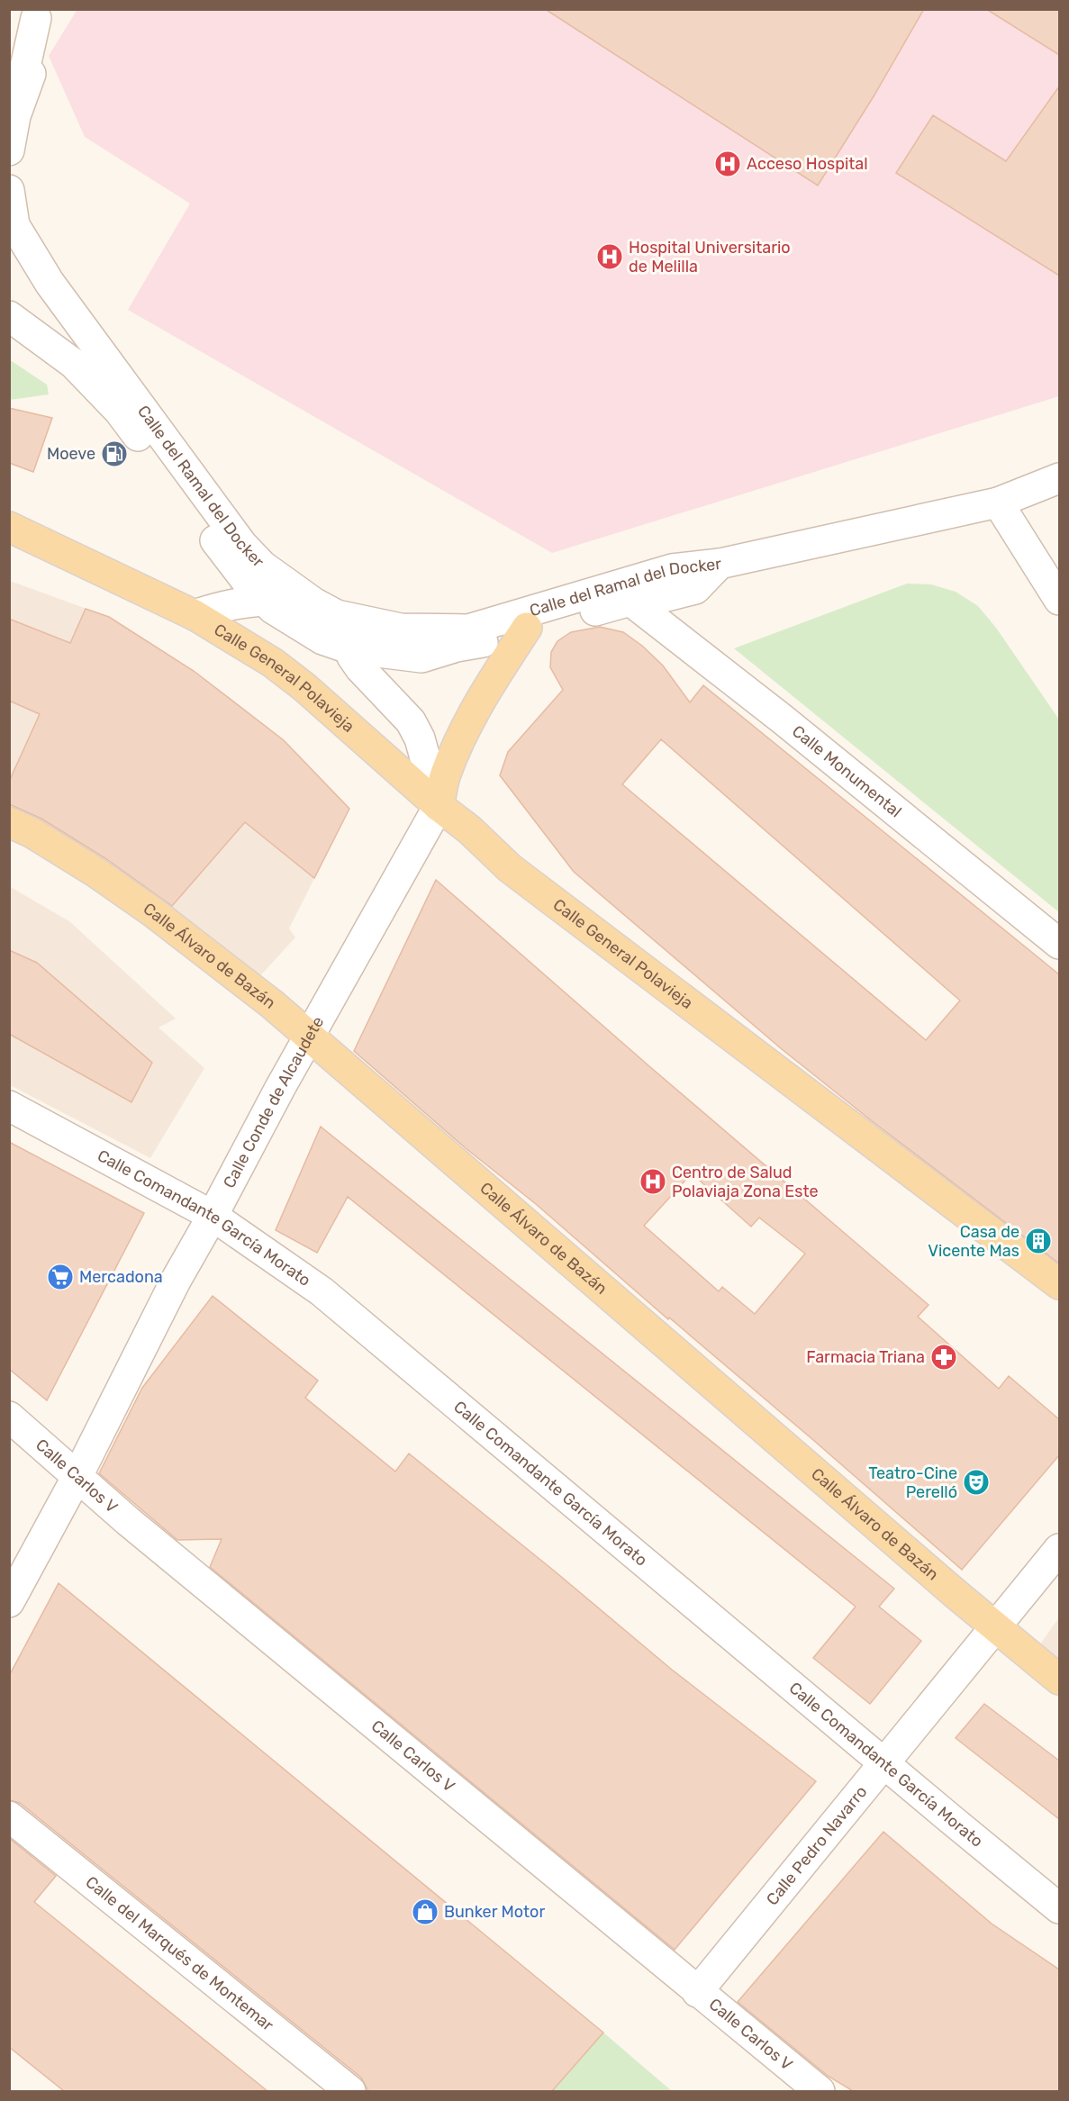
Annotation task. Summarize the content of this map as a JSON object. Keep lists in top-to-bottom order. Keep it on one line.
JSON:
{"streets":{"main road":["Calle General Polavieja","Calle Álvaro de Bazán"],"street":["Calle del Ramal del Docker","Calle Monumental","Calle Conde de Alcaudete","Calle Comandante García Morato","Calle Carlos V","Calle Pedro Navarro","Calle del Marqués de Montemar"]},"crossings":[["Calle del Ramal del Docker","Calle Monumental"],["Calle General Polavieja","Calle Conde de Alcaudete"],["Calle Álvaro de Bazán","Calle Conde de Alcaudete"],["Calle Álvaro de Bazán","Calle Pedro Navarro"],["Calle Conde de Alcaudete","Calle Comandante García Morato"],["Calle Conde de Alcaudete","Calle Carlos V"],["Calle Comandante García Morato","Calle Pedro Navarro"],["Calle Carlos V","Calle Pedro Navarro"]],"places":{"hospital":["Acceso Hospital","Hospital Universitario de Melilla","Centro de Salud Polaviaja Zona Este"],"fuel station":["Moeve"],"building":["Casa de Vicente Mas"],"supermarket":["Mercadona"],"pharmacy":["Farmacia Triana"],"theatre":["Teatro-Cine Perelló"],"shop":["Bunker Motor"]}}
